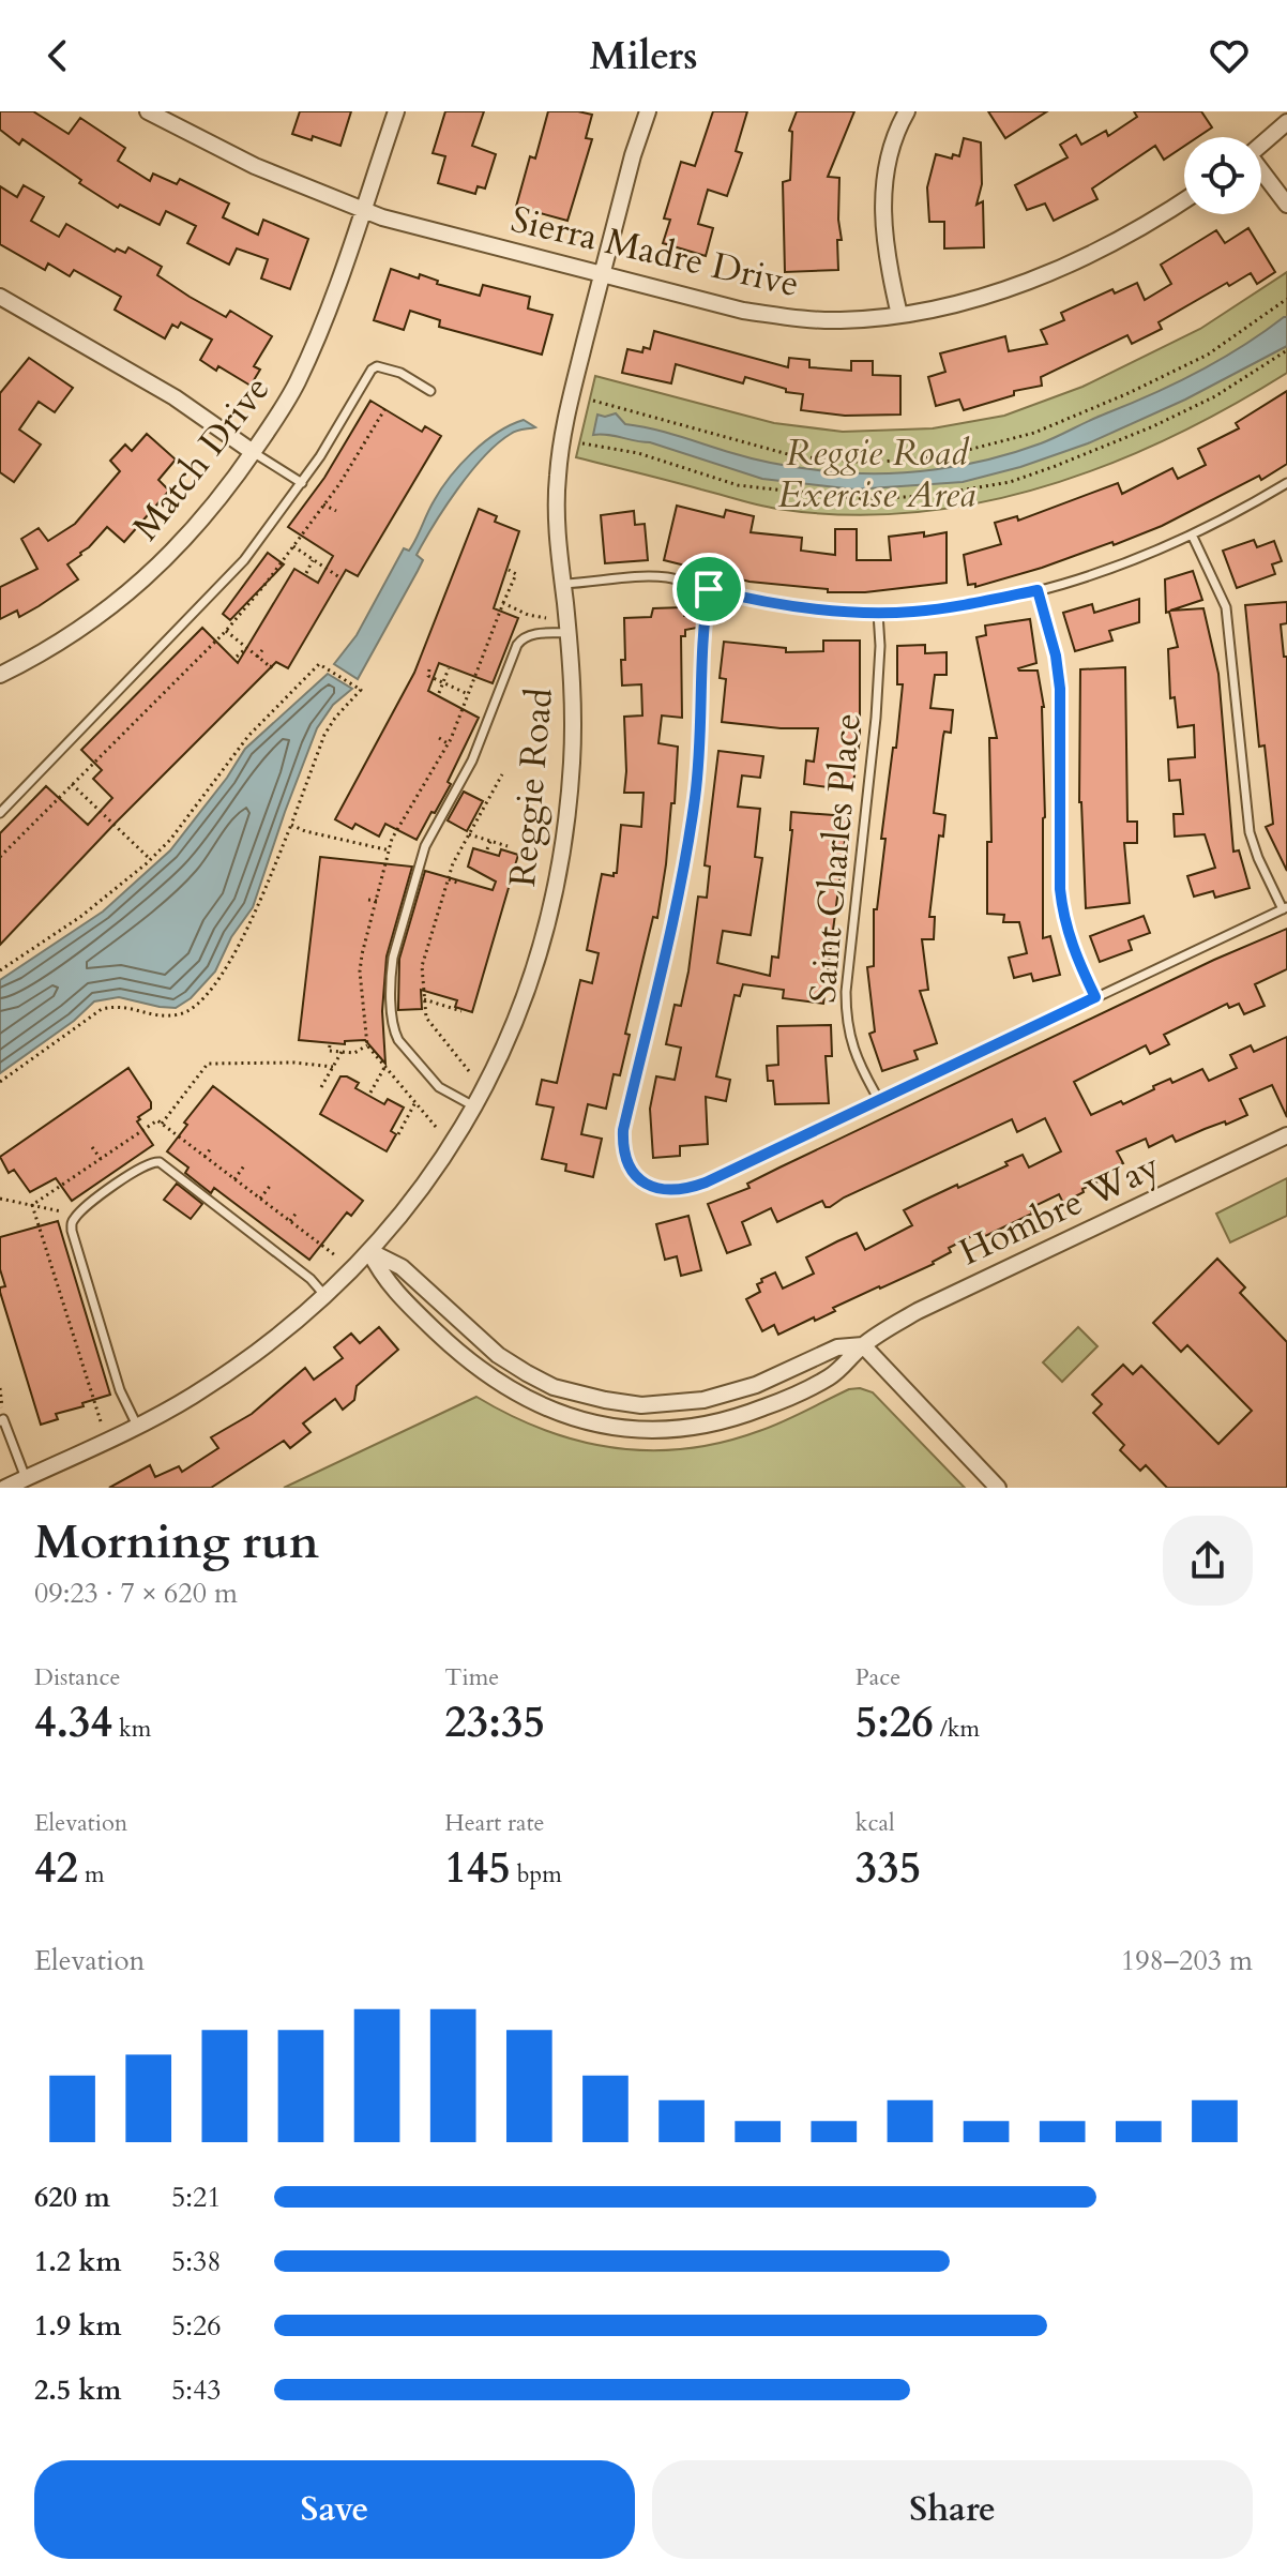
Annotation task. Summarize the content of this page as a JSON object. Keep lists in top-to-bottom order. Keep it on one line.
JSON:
{"streets":{"street":["Sierra Madre Drive","Match Drive","Reggie Road","Hombre Way"],"lane":["Saint Charles Place"]},"crossings":[["Sierra Madre Drive","Match Drive"],["Sierra Madre Drive","Reggie Road"],["Reggie Road","Hombre Way"]],"parks":["Reggie Road Exercise Area"],"page":{"header":"Milers","heading":["Morning run","09:23 · 7 × 620 m"],"stats":[["Distance","4.34 km"],["Time","23:35"],["Pace","5:26 /km"],["Elevation","42 m"],["Heart rate","145 bpm"],["kcal","335"]],"chart":["Elevation","198–203 m"],"list":[{"name":"620 m","note":"5:21"},{"name":"1.2 km","note":"5:38"},{"name":"1.9 km","note":"5:26"},{"name":"2.5 km","note":"5:43"}],"buttons":["Save","Share"]}}
